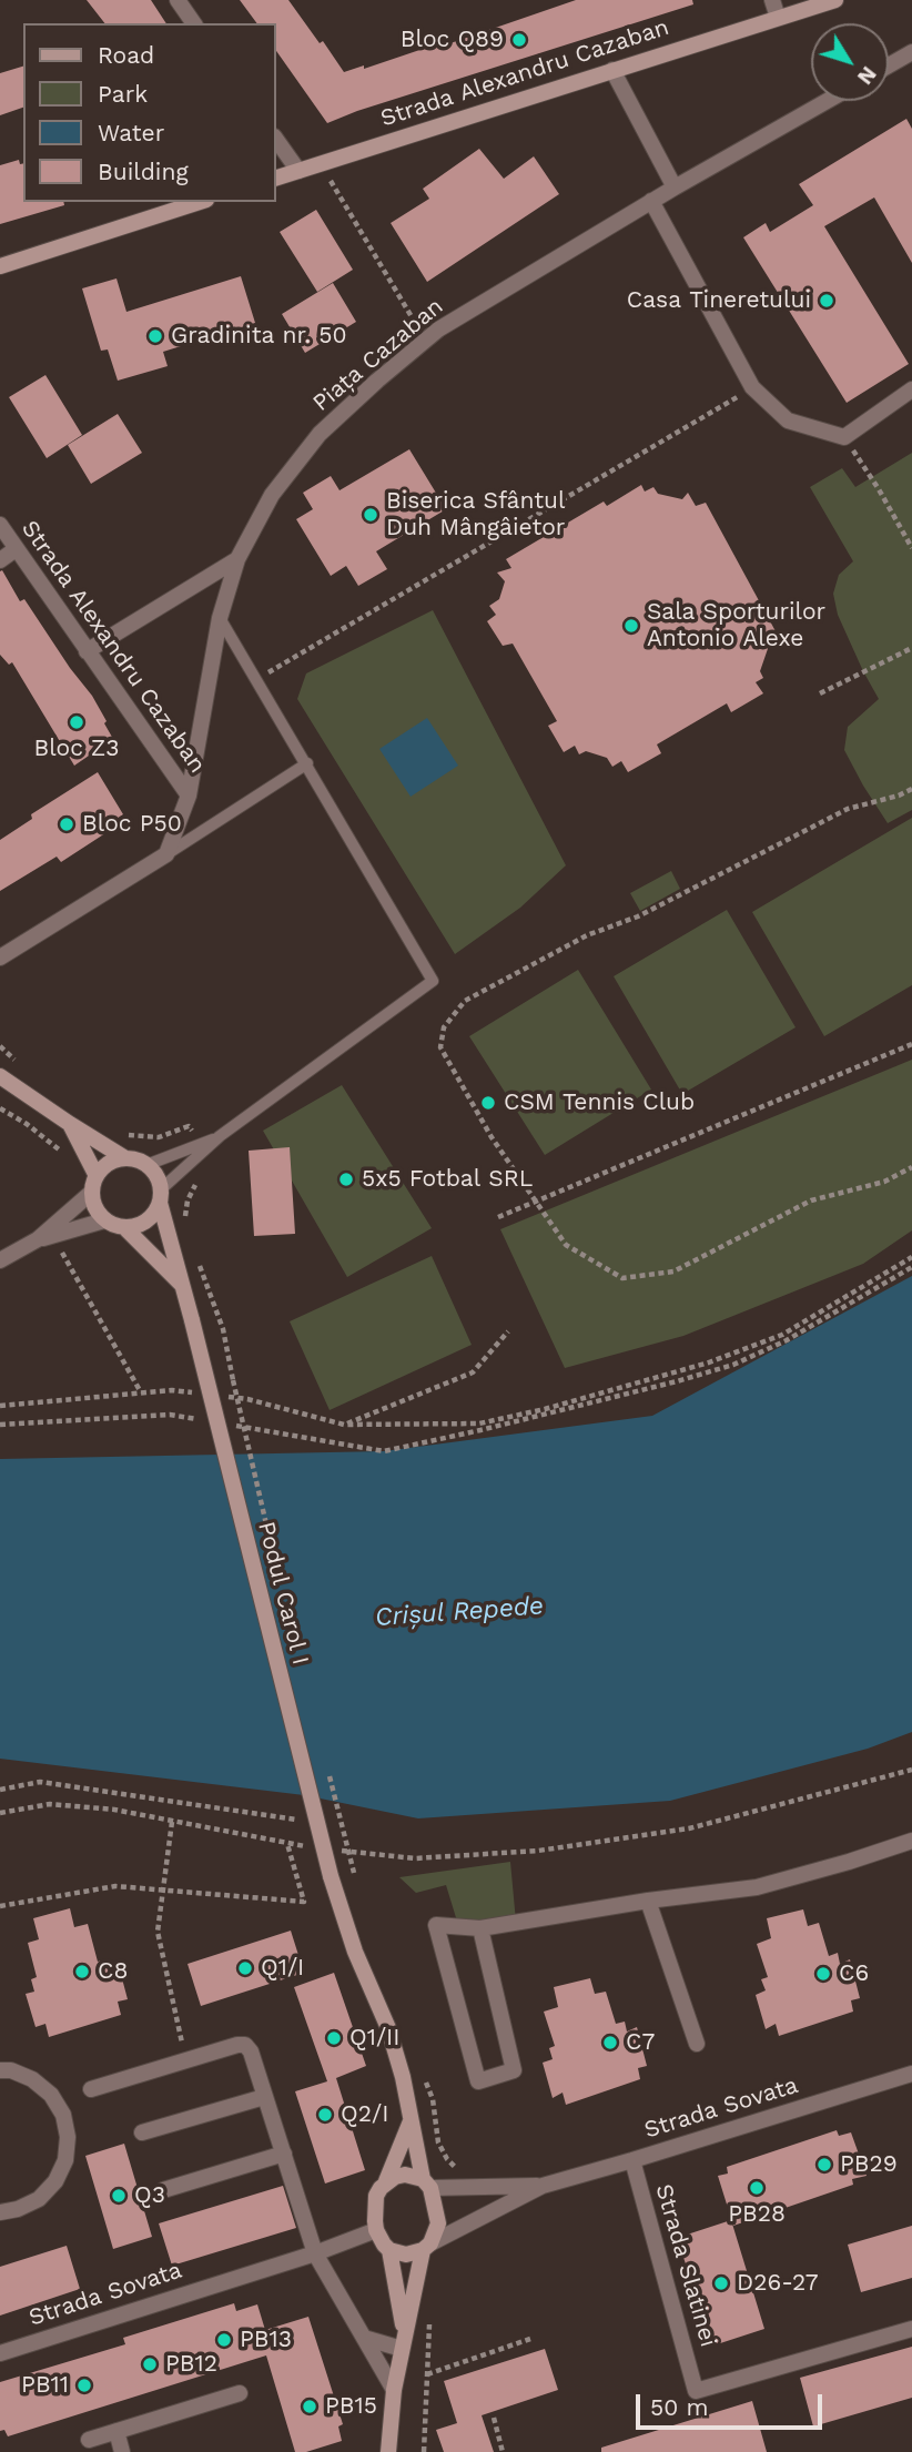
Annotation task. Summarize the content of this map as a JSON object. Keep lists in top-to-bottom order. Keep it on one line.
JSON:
{"streets":{"street":["Strada Alexandru Cazaban","Piața Cazaban","Podul Carol I","Strada Sovata","Strada Slatinei"]},"crossings":[["Strada Alexandru Cazaban","Piața Cazaban"],["Podul Carol I","Strada Sovata"],["Strada Sovata","Strada Slatinei"]],"water":["Crișul Repede"],"places":["Bloc Q89","Casa Tineretului","Gradinita nr. 50","Biserica Sfântul Duh Mângâietor","Sala Sporturilor Antonio Alexe","Bloc Z3","Bloc P50","CSM Tennis Club","5x5 Fotbal SRL","Q1/I","C8","C6","Q1/II","C7","Q2/I","PB29","PB28","Q3","D26-27","PB13","PB12","PB11","PB15"],"legend":["Road","Park","Water","Building"],"scale_bar":"50 m","north":"bottom right"}
